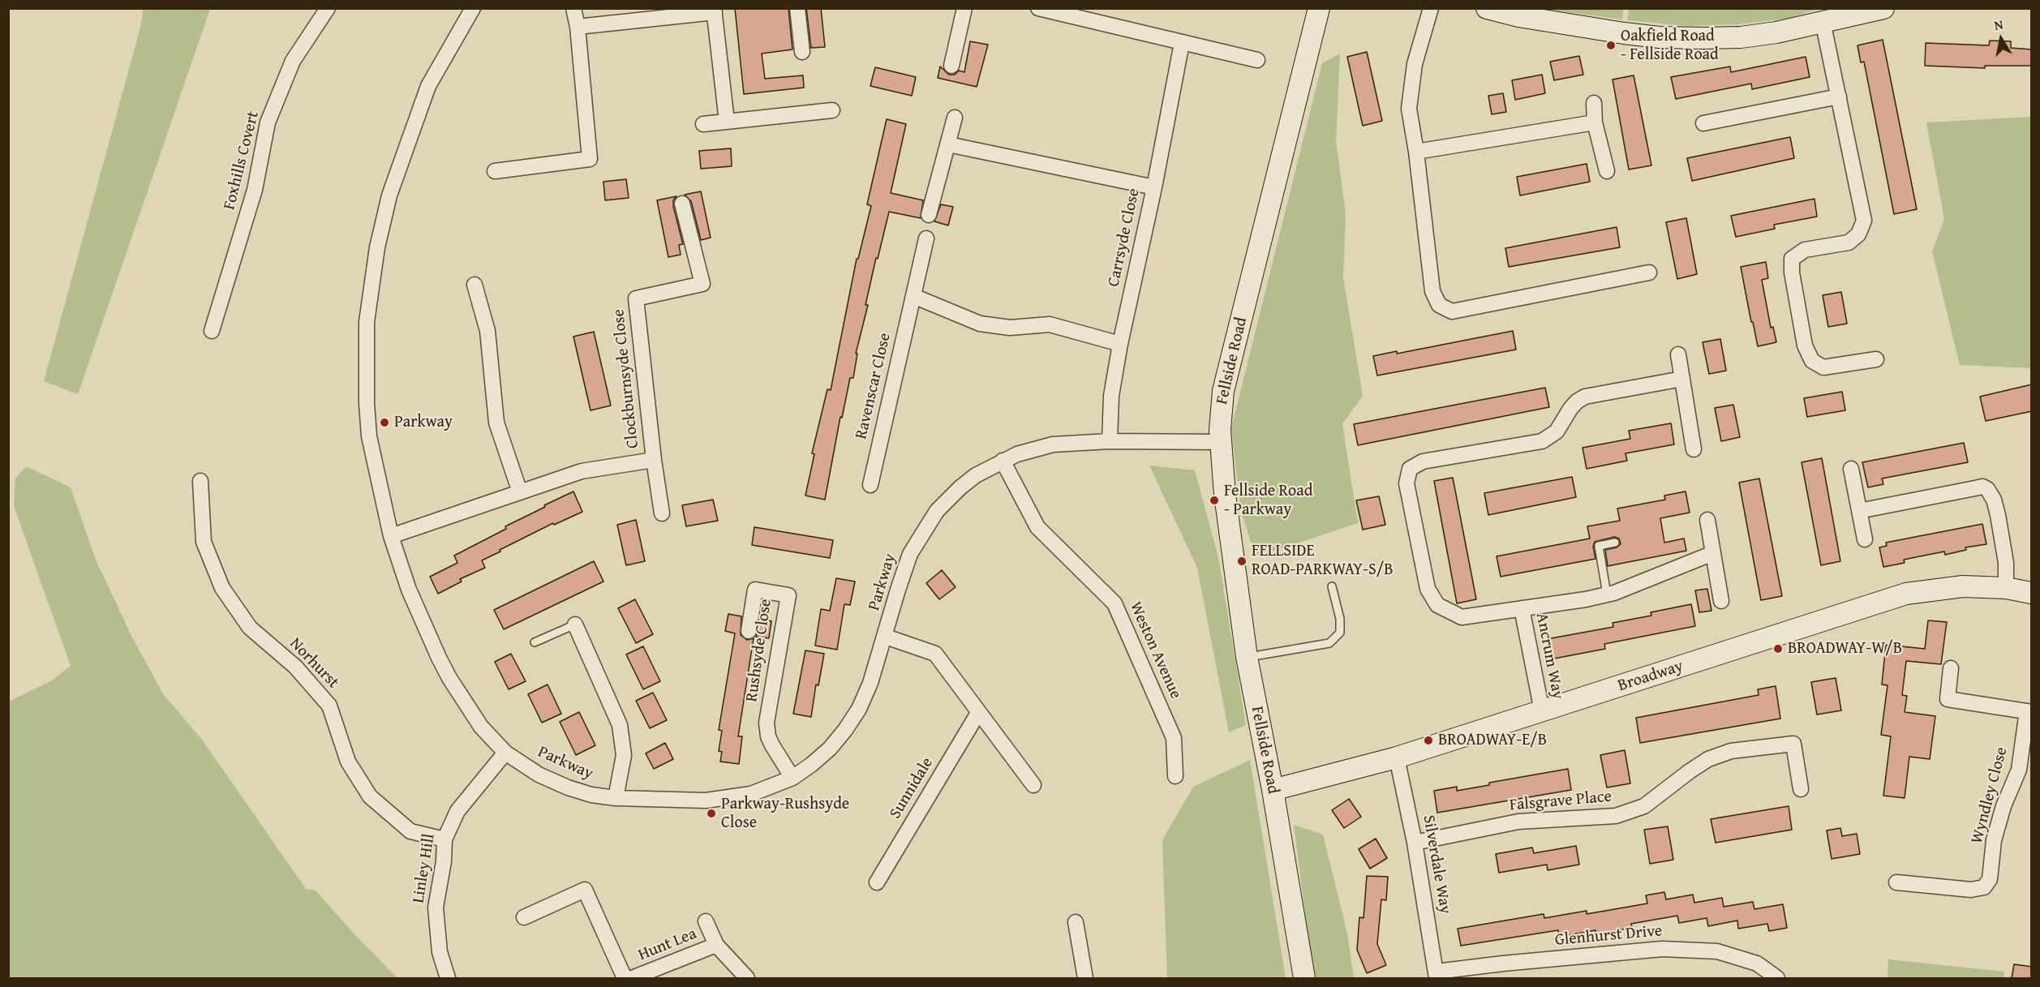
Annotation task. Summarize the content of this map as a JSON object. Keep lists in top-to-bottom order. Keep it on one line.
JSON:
{"streets":{"street":["Foxhills Covert","Carrsyde Close","Fellside Road","Clockburnsyde Close","Ravenscar Close","Parkway","Rushsyde Close","Weston Avenue","Ancrum Way","Norhurst","Broadway","Sunnidale","Wyndley Close","Falsgrave Place","Silverdale Way","Linley Hill","Glenhurst Drive","Hunt Lea"]},"crossings":[["Carrsyde Close","Parkway"],["Fellside Road","Parkway"],["Fellside Road","Broadway"],["Clockburnsyde Close","Parkway"],["Parkway","Rushsyde Close"],["Parkway","Weston Avenue"],["Parkway","Linley Hill"],["Ancrum Way","Broadway"],["Norhurst","Linley Hill"],["Broadway","Silverdale Way"],["Falsgrave Place","Silverdale Way"],["Silverdale Way","Glenhurst Drive"]],"places":["Oakfield Road - Fellside Road","Parkway","Fellside Road - Parkway","FELLSIDE ROAD-PARKWAY-S/B","BROADWAY-W/B","BROADWAY-E/B","Parkway-Rushsyde Close"],"north":"top"}
